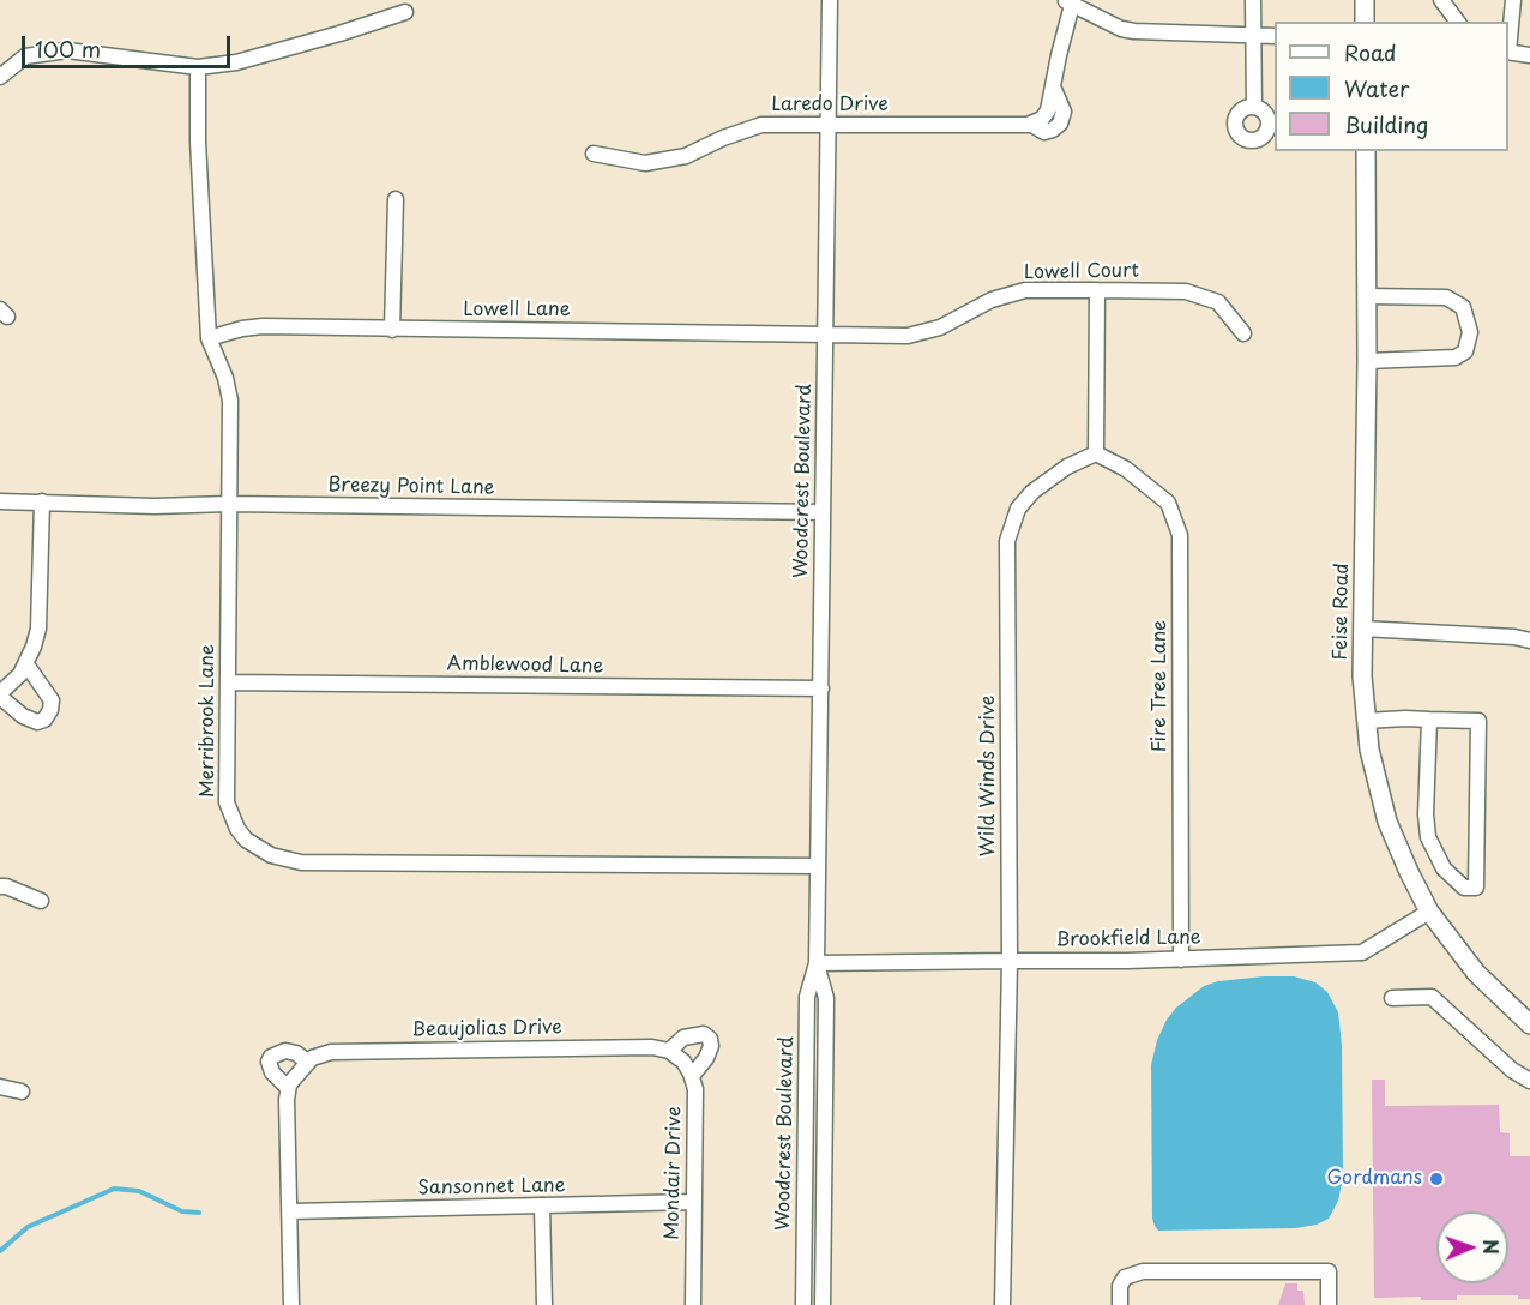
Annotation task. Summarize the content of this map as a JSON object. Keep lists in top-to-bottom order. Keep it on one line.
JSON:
{"streets":{"main road":["Feise Road"],"street":["Laredo Drive","Lowell Court","Lowell Lane","Woodcrest Boulevard","Breezy Point Lane","Amblewood Lane","Fire Tree Lane","Merribrook Lane","Wild Winds Drive","Brookfield Lane","Beaujolias Drive","Mondair Drive","Sansonnet Lane"]},"crossings":[["Laredo Drive","Woodcrest Boulevard"],["Lowell Court","Lowell Lane"],["Lowell Court","Woodcrest Boulevard"],["Lowell Lane","Woodcrest Boulevard"],["Lowell Lane","Merribrook Lane"],["Woodcrest Boulevard","Breezy Point Lane"],["Woodcrest Boulevard","Amblewood Lane"],["Woodcrest Boulevard","Merribrook Lane"],["Woodcrest Boulevard","Brookfield Lane"],["Breezy Point Lane","Merribrook Lane"],["Feise Road","Brookfield Lane"],["Amblewood Lane","Merribrook Lane"],["Fire Tree Lane","Wild Winds Drive"],["Fire Tree Lane","Brookfield Lane"],["Wild Winds Drive","Brookfield Lane"],["Mondair Drive","Sansonnet Lane"]],"places":["Gordmans"],"legend":["Road","Water","Building"],"scale_bar":"100 m","north":"right"}
